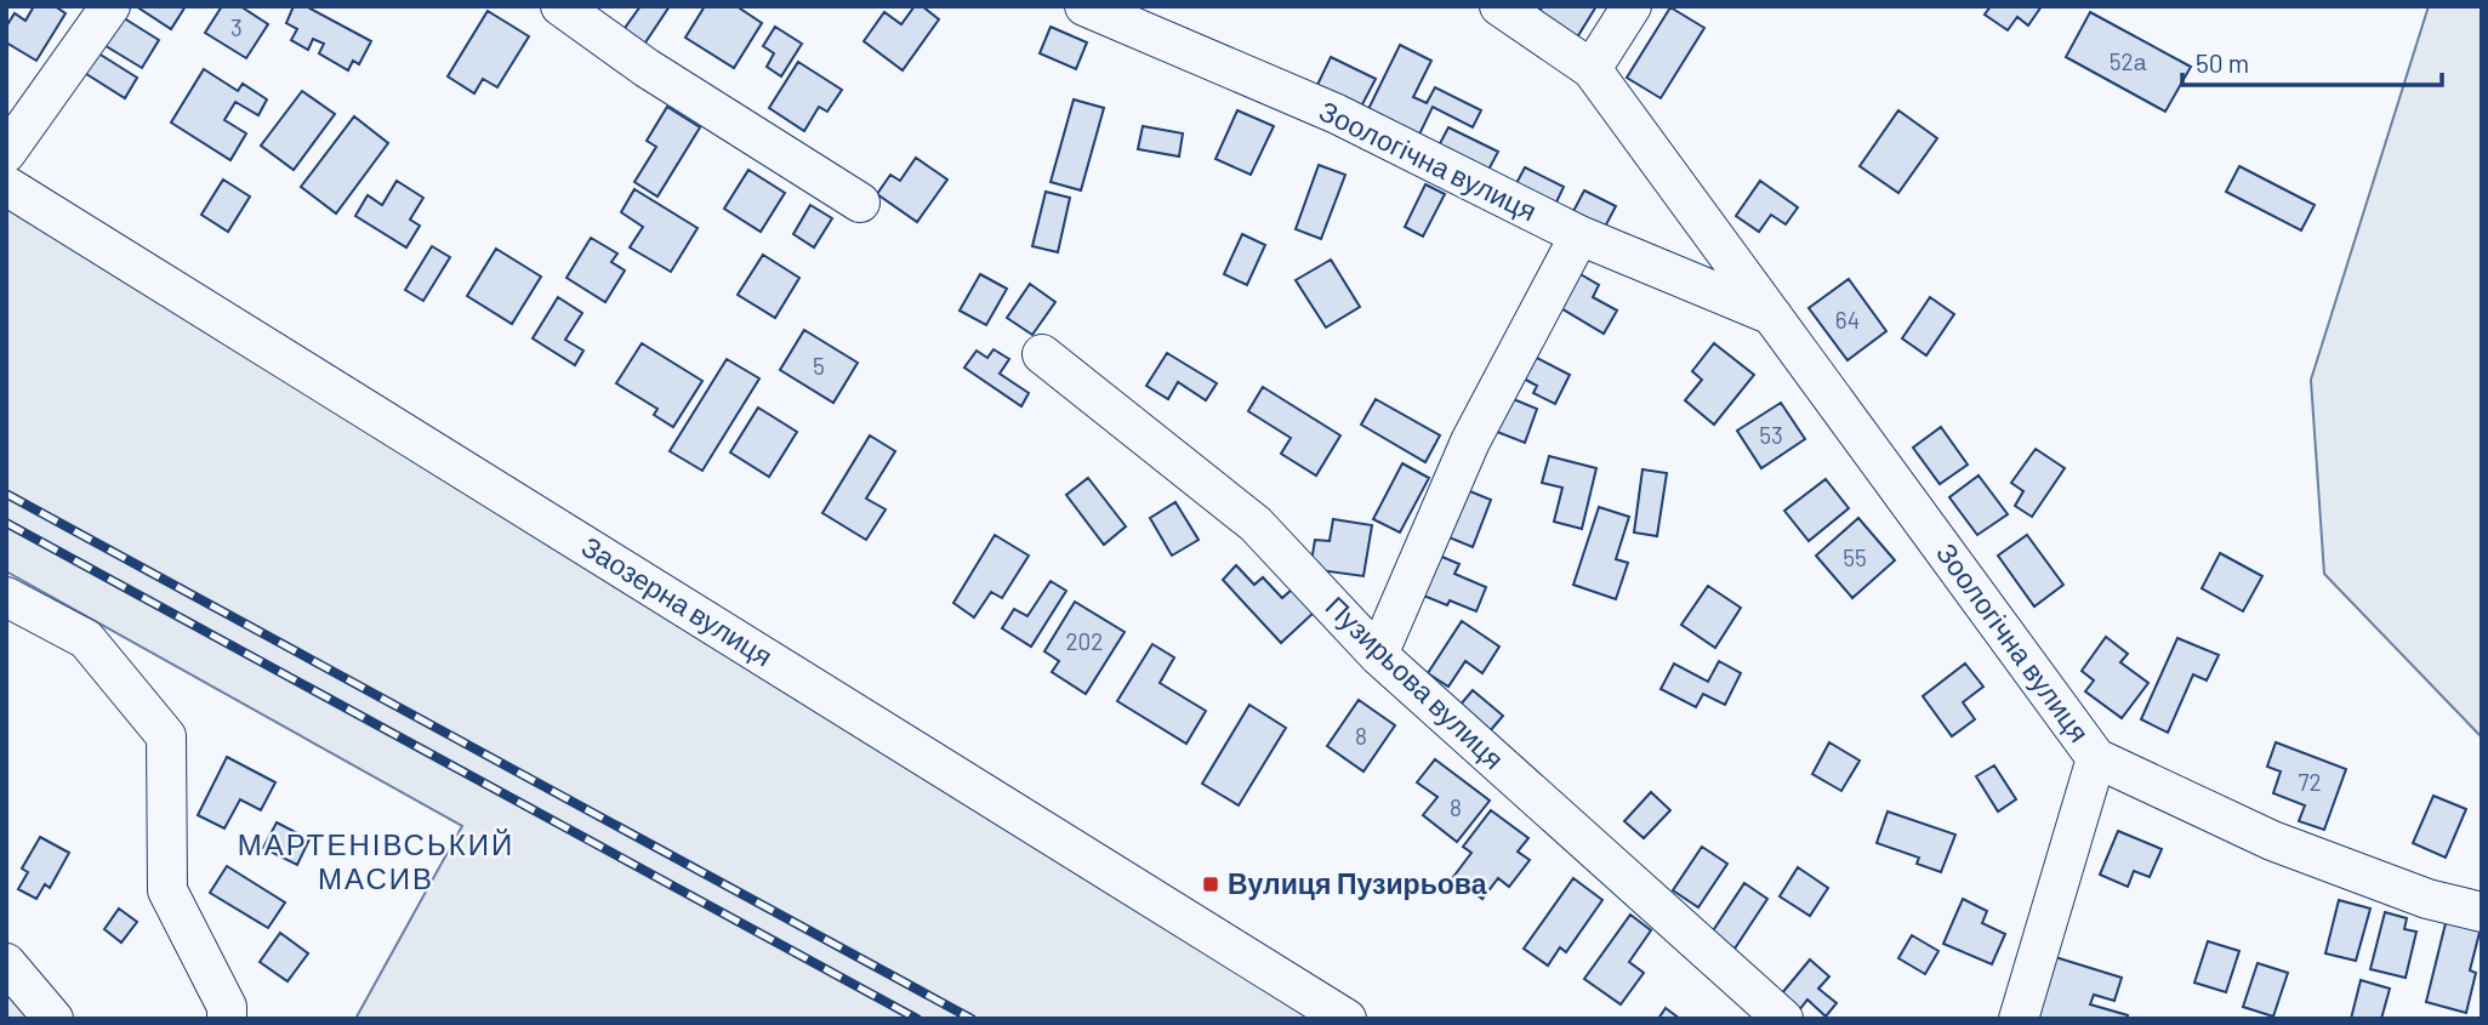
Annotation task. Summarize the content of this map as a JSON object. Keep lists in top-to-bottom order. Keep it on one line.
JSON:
{"streets":{"street":["Зоологічна вулиця","Заозерна вулиця","Пузирьова вулиця"]},"districts":["МАРТЕНІВСЬКИЙ МАСИВ"],"places":{"transit":["Вулиця Пузирьова"]},"house_numbers":["3","52а","64","5","53","55","202","8","72","8"],"scale_bar":"50 m"}
